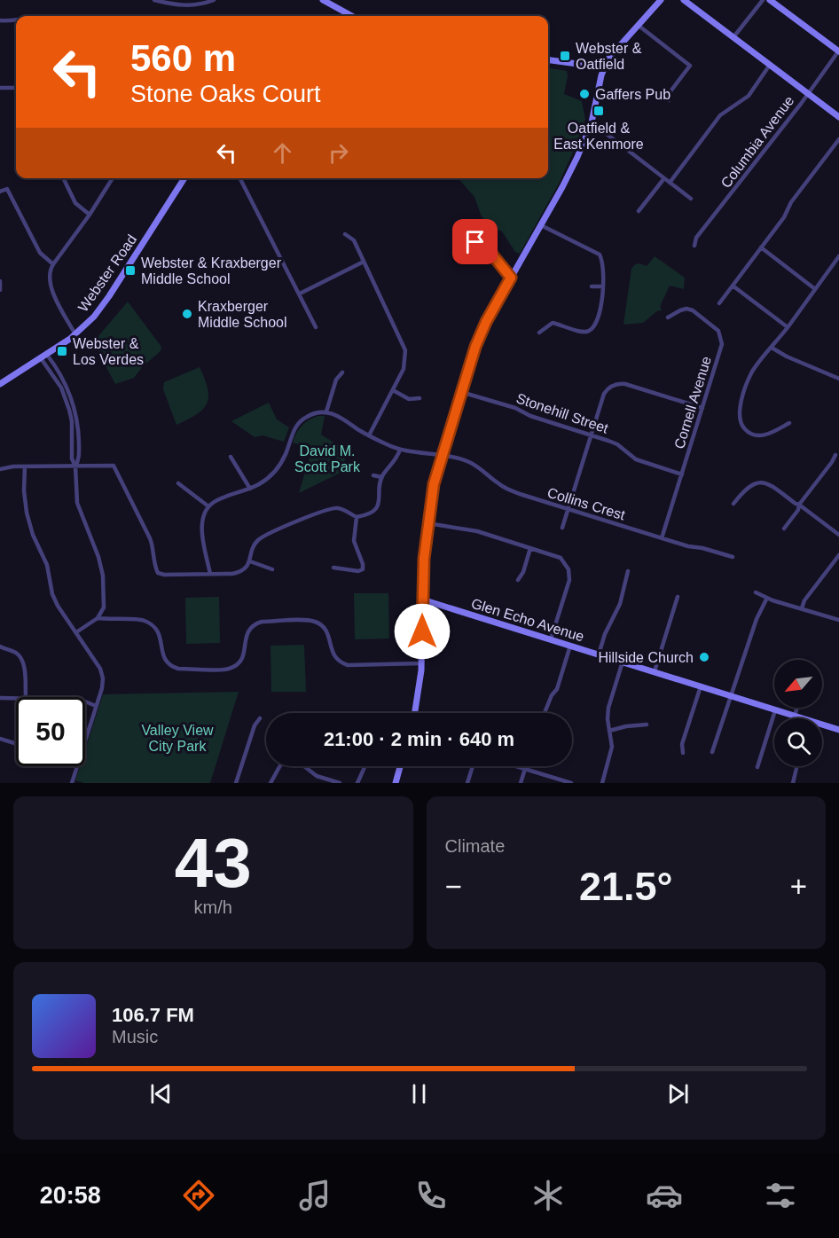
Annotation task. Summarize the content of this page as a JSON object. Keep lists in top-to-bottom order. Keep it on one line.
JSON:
{"streets":{"street":["Columbia Avenue","Webster Road","Cornell Avenue","Stonehill Street","Collins Crest","Glen Echo Avenue"]},"crossings":[["Cornell Avenue","Stonehill Street"],["Cornell Avenue","Collins Crest"]],"parks":["David M. Scott Park","Valley View City Park"],"places":{"transit":["Webster & Oatfield","Oatfield & East Kenmore","Webster & Kraxberger Middle School","Webster & Los Verdes"],"other":["Gaffers Pub","Kraxberger Middle School","Hillside Church"]},"north":"bottom left","page":{"turn":["560 m","Stone Oaks Court"],"limit":"50","trip":"21:00 · 2 min · 640 m","tile":[["43","km/h"],"Climate"],"heat":["−","21.5°","+"],"song":["106.7 FM","Music"],"tabs":"20:58"}}
